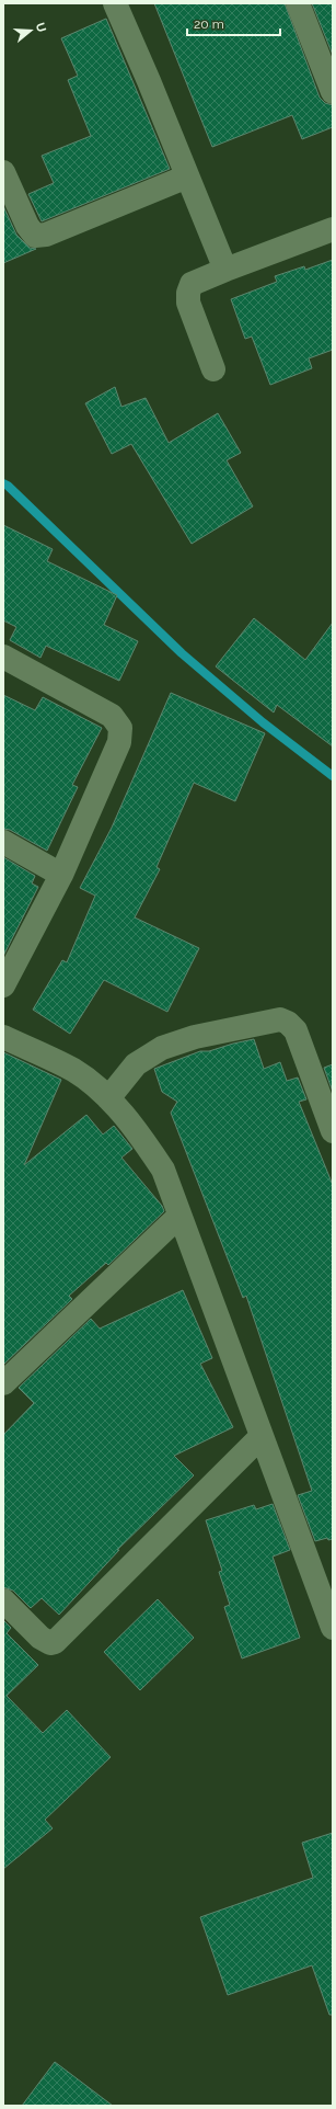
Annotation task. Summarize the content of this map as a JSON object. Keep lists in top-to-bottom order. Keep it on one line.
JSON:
{"scale_bar":"20 m","north":"right"}
